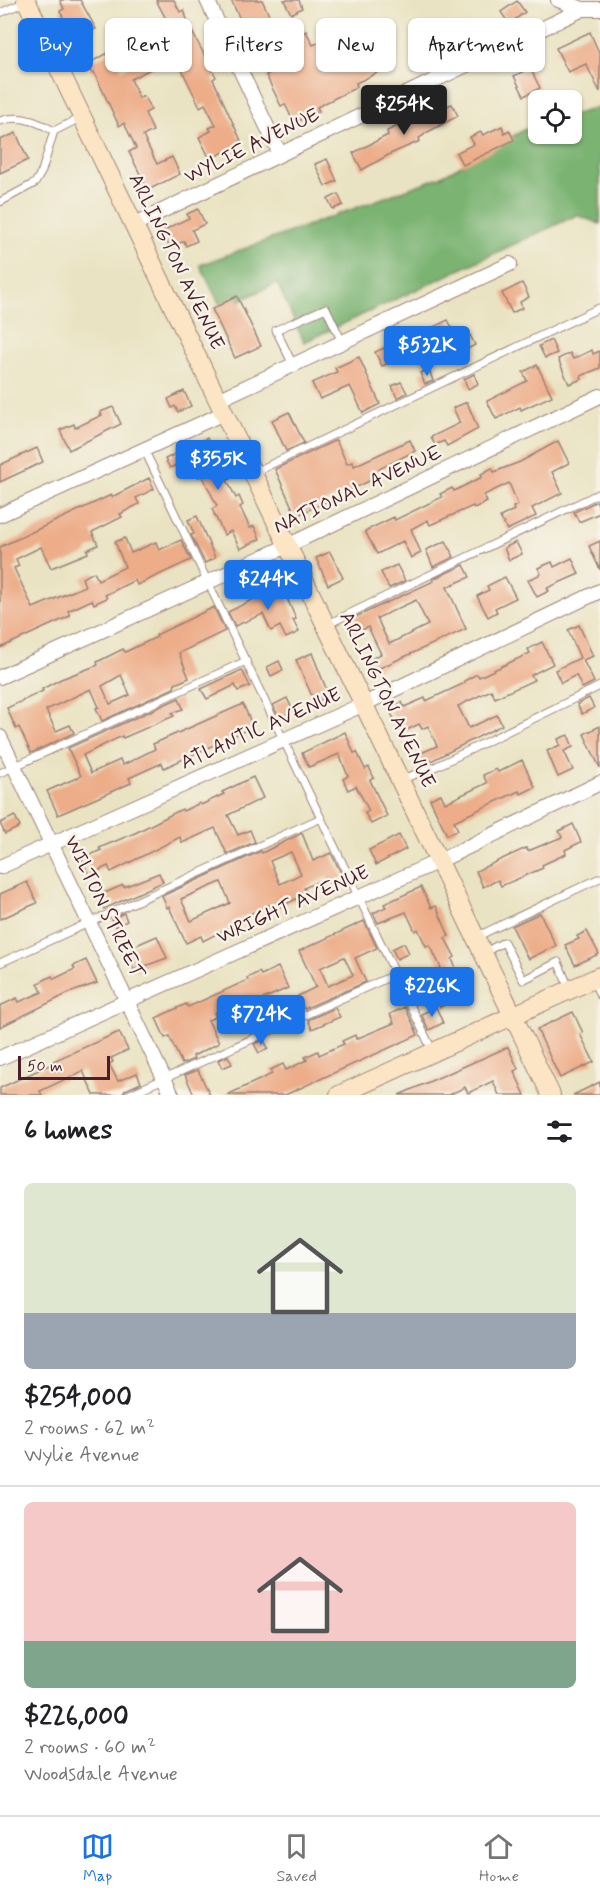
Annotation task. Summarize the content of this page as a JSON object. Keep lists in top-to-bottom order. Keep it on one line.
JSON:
{"streets":{"street":["WYLIE AVENUE","ARLINGTON AVENUE","NATIONAL AVENUE","ATLANTIC AVENUE","WRIGHT AVENUE","WILTON STREET"]},"crossings":[["WYLIE AVENUE","ARLINGTON AVENUE"],["ARLINGTON AVENUE","NATIONAL AVENUE"],["ARLINGTON AVENUE","ATLANTIC AVENUE"],["ARLINGTON AVENUE","WRIGHT AVENUE"],["ATLANTIC AVENUE","WILTON STREET"],["WRIGHT AVENUE","WILTON STREET"]],"scale_bar":"50 m","page":{"chip":["Buy","Rent","Filters","New","Apartment"],"price":["$254K","$532K","$355K","$244K","$226K","$724K"],"scale":"50 m","heading":"6 homes","list":[{"name":"$254,000","note":"2 rooms · 62 m² · Wylie Avenue"},{"name":"$226,000","note":"2 rooms · 60 m² · Woodsdale Avenue"}],"tabs":["Map","Saved","Home"]}}
